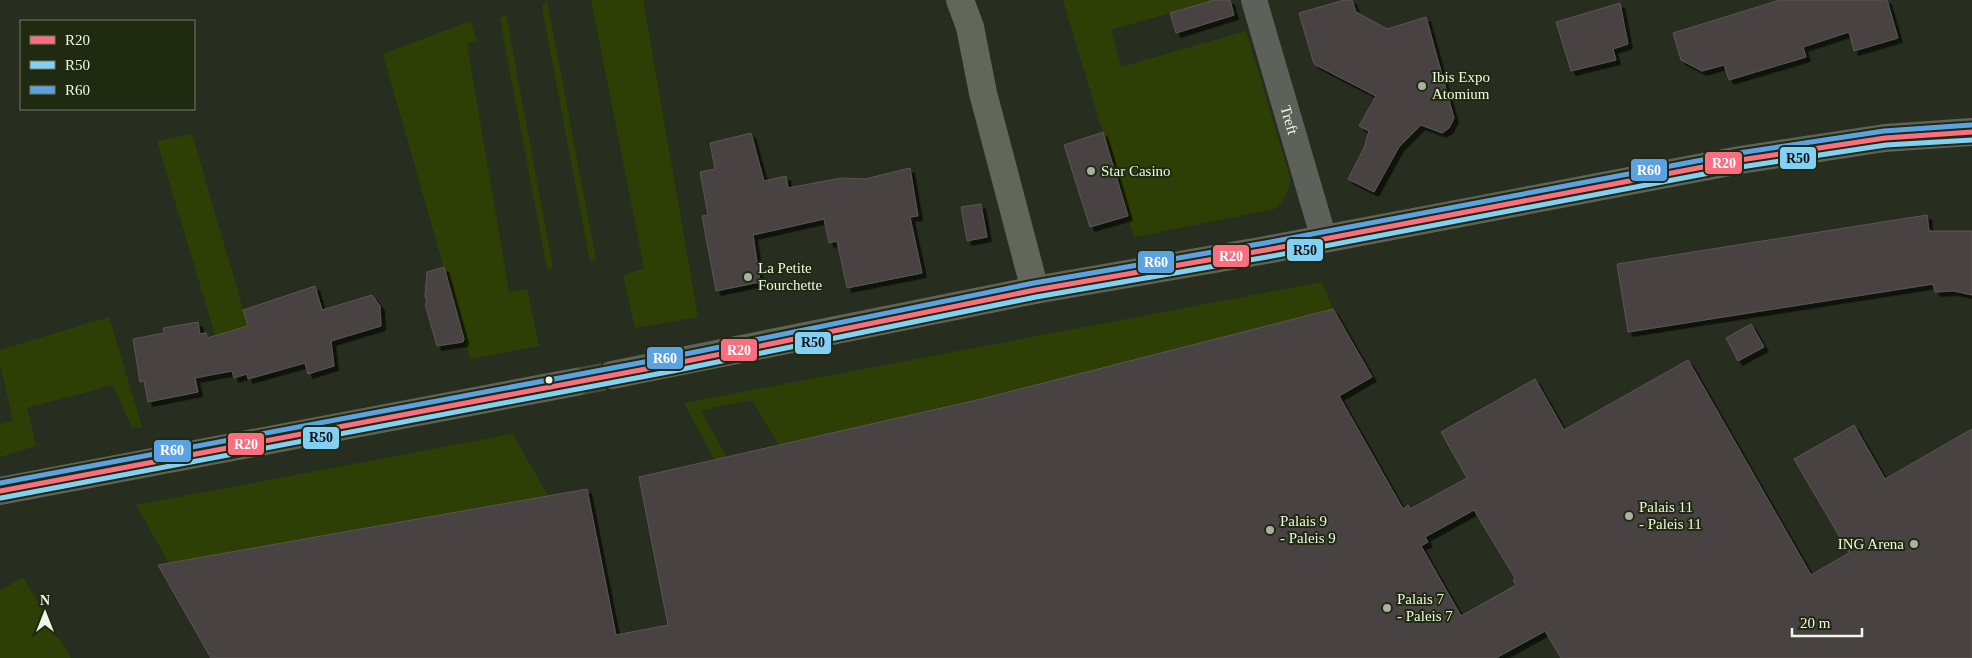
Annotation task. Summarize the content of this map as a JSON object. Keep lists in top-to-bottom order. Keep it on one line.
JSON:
{"streets":{"street":["Treft"]},"places":["Ibis Expo Atomium","Star Casino","La Petite Fourchette","Palais 11 - Paleis 11","Palais 9 - Paleis 9","ING Arena","Palais 7 - Paleis 7"],"lines":["transit line R60","transit line R20","transit line R50"],"legend":["R20","R50","R60"],"scale_bar":"20 m","north":"top"}
